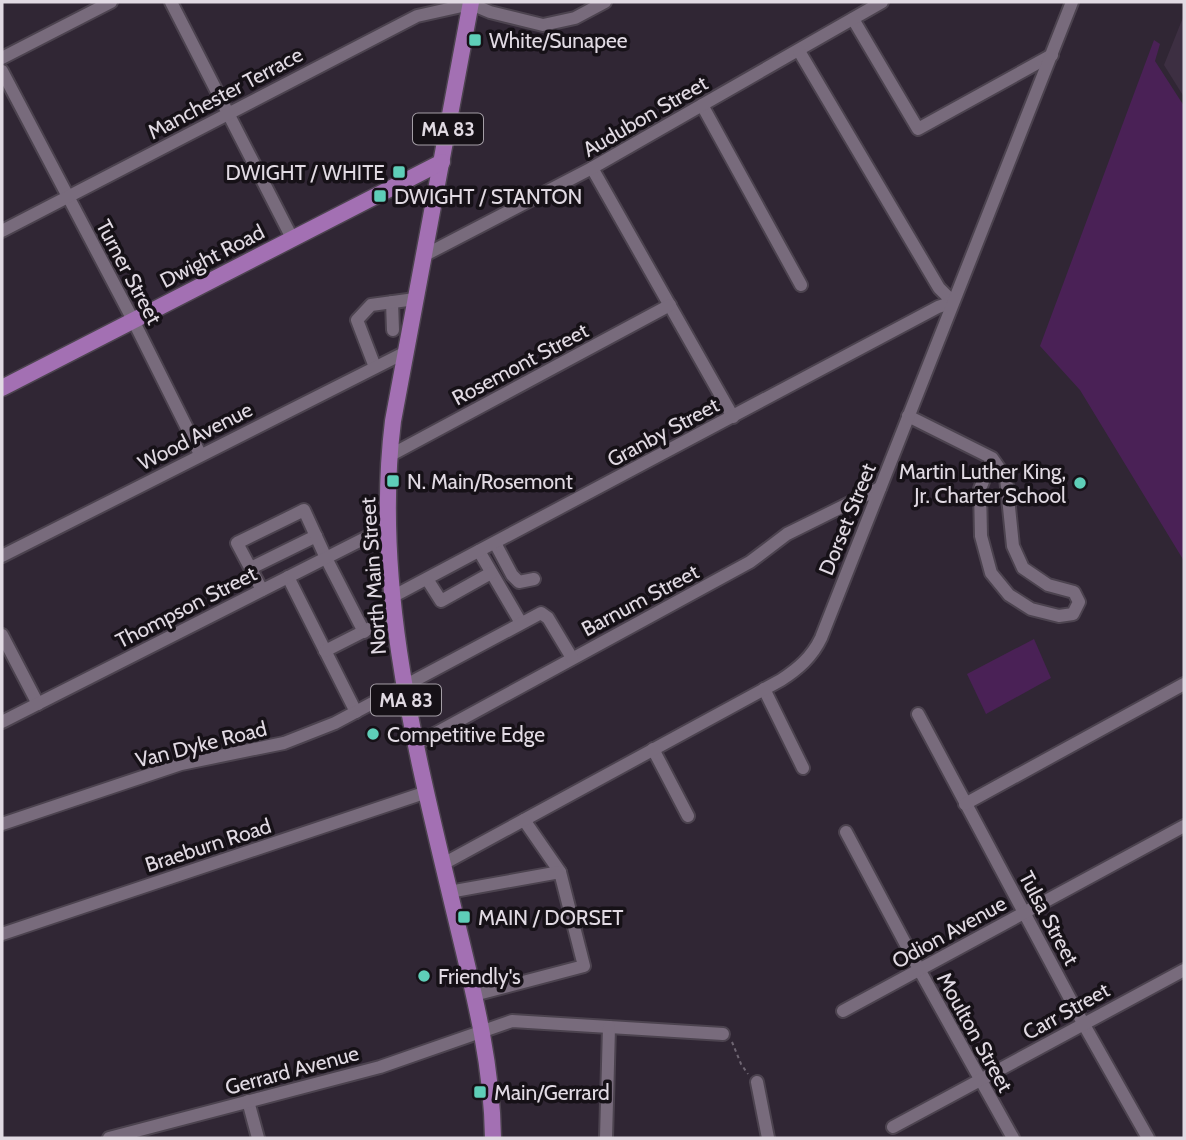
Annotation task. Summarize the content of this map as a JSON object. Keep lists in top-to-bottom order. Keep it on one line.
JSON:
{"streets":{"main road":["MA 83","Dwight Road","North Main Street"],"street":["Manchester Terrace","Audubon Street","Turner Street","Rosemont Street","Granby Street","Wood Avenue","Dorset Street","Barnum Street","Thompson Street","Van Dyke Road","Braeburn Road","Tulsa Street","Odion Avenue","Carr Street","Moulton Street","Gerrard Avenue"]},"crossings":[["Manchester Terrace","MA 83"],["Manchester Terrace","Turner Street"],["Audubon Street","MA 83"],["Audubon Street","North Main Street"],["MA 83","Dwight Road"],["MA 83","North Main Street"],["Dwight Road","Turner Street"],["Turner Street","Wood Avenue"],["Rosemont Street","North Main Street"],["Granby Street","Dorset Street"],["Granby Street","North Main Street"],["Wood Avenue","North Main Street"],["Dorset Street","North Main Street"],["Dorset Street","Barnum Street"],["North Main Street","Barnum Street"],["North Main Street","Thompson Street"],["North Main Street","Van Dyke Road"],["North Main Street","Braeburn Road"],["North Main Street","Gerrard Avenue"],["Tulsa Street","Odion Avenue"],["Tulsa Street","Carr Street"],["Odion Avenue","Moulton Street"],["Carr Street","Moulton Street"]],"places":{"transit":["White/Sunapee","DWIGHT / WHITE","DWIGHT / STANTON","N. Main/Rosemont","MAIN / DORSET","Main/Gerrard"],"other":["Martin Luther King, Jr. Charter School","Competitive Edge","Friendly's"]}}
